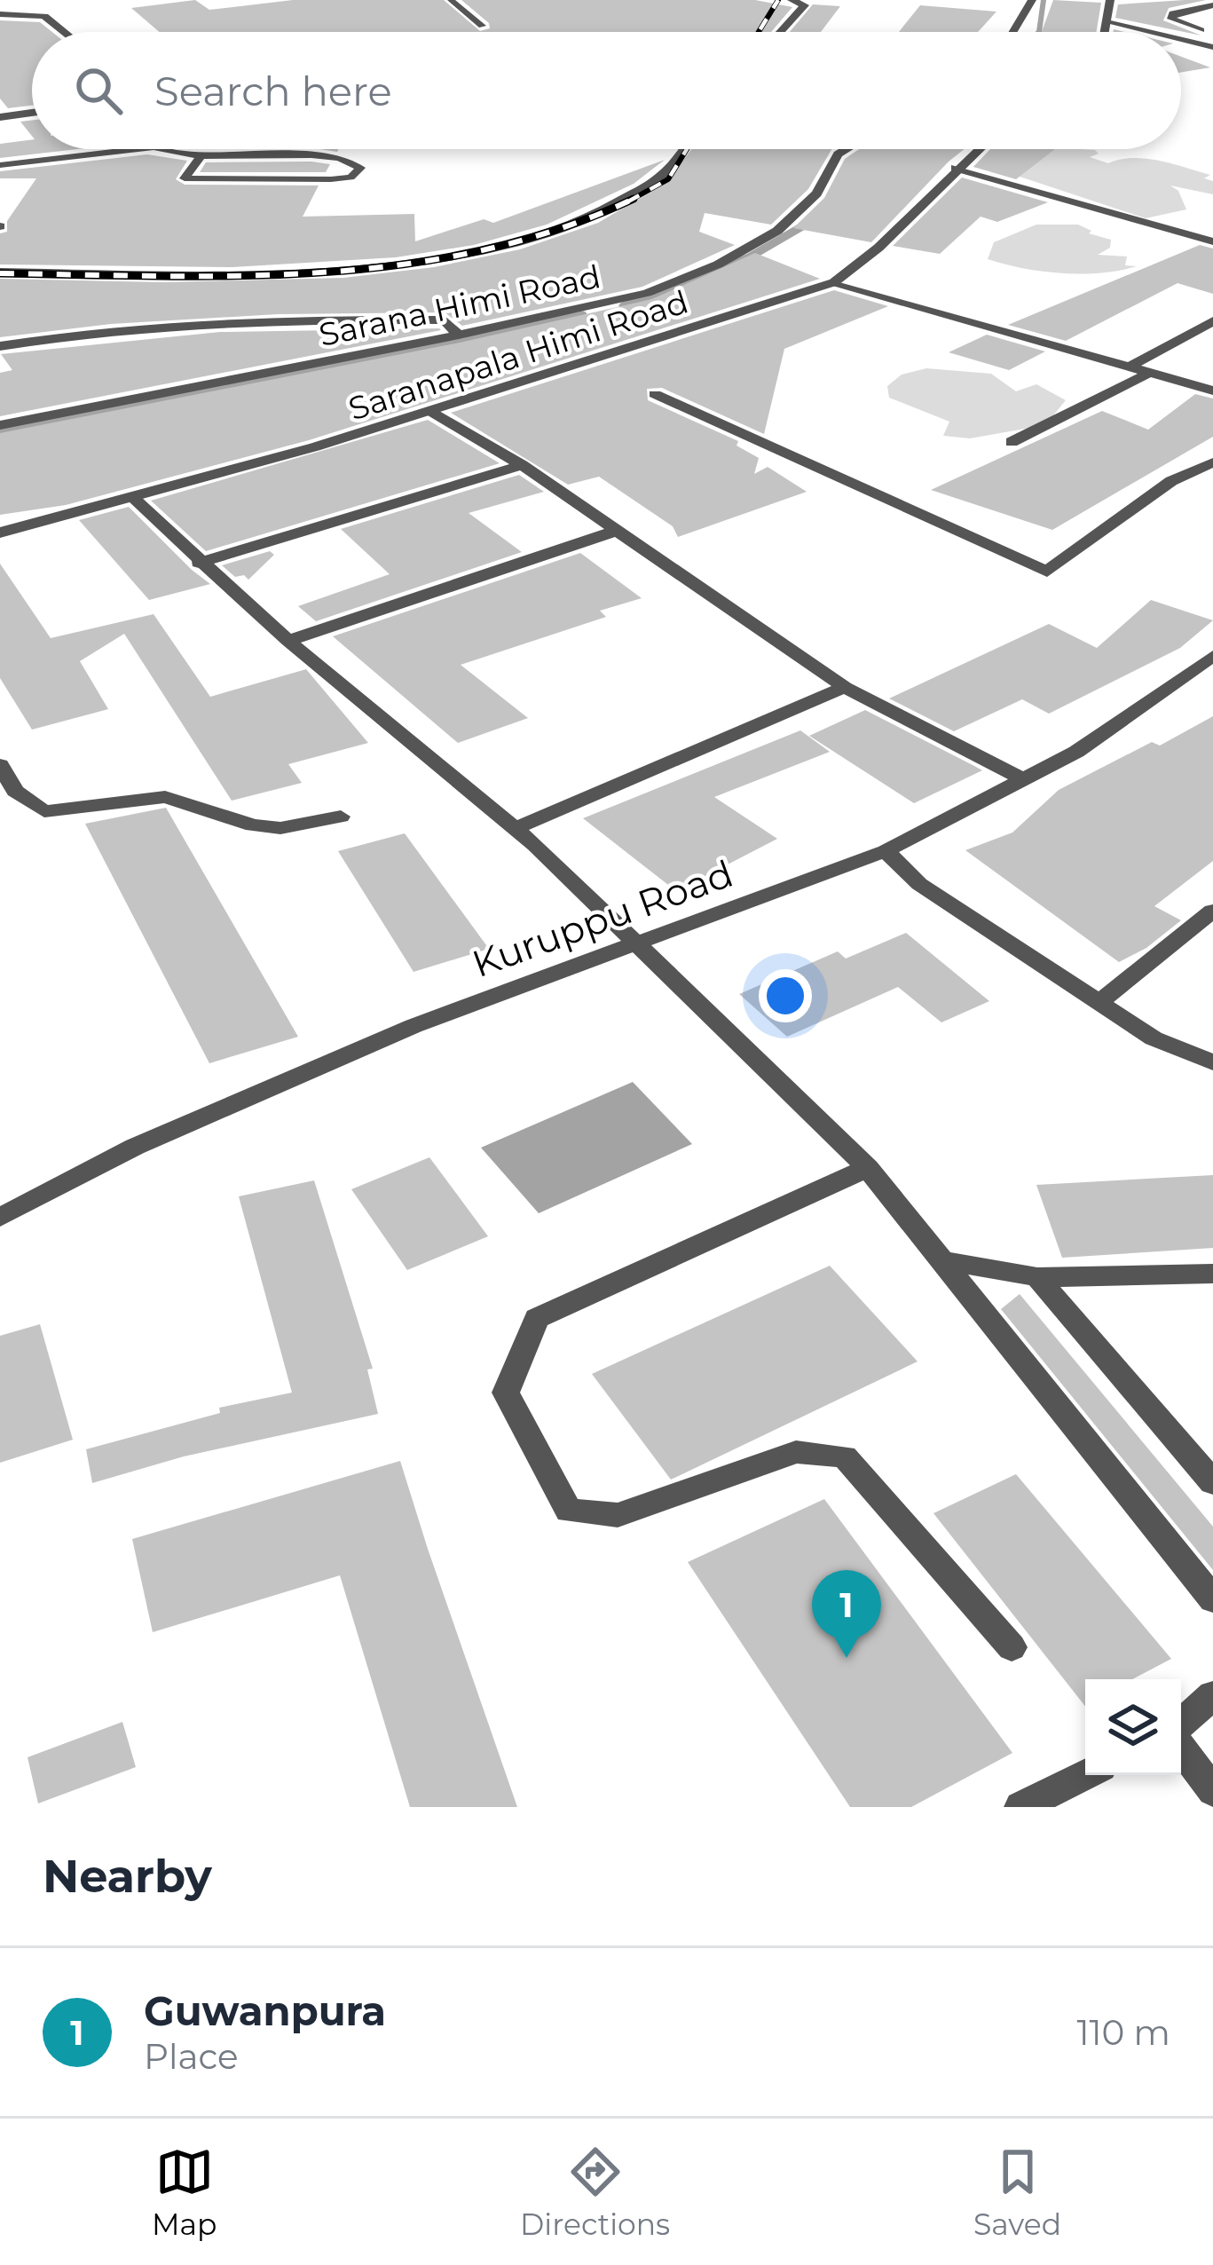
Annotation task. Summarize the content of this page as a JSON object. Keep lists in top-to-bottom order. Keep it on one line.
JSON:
{"streets":{"street":["Sarana Himi Road","Saranapala Himi Road","Kuruppu Road"]},"page":{"search":"Search here","pins":"1","heading":"Nearby","list":[{"mark":"1","name":"Guwanpura","note":"Place","value":"110 m"}],"nav":["Map","Directions","Saved"]}}
